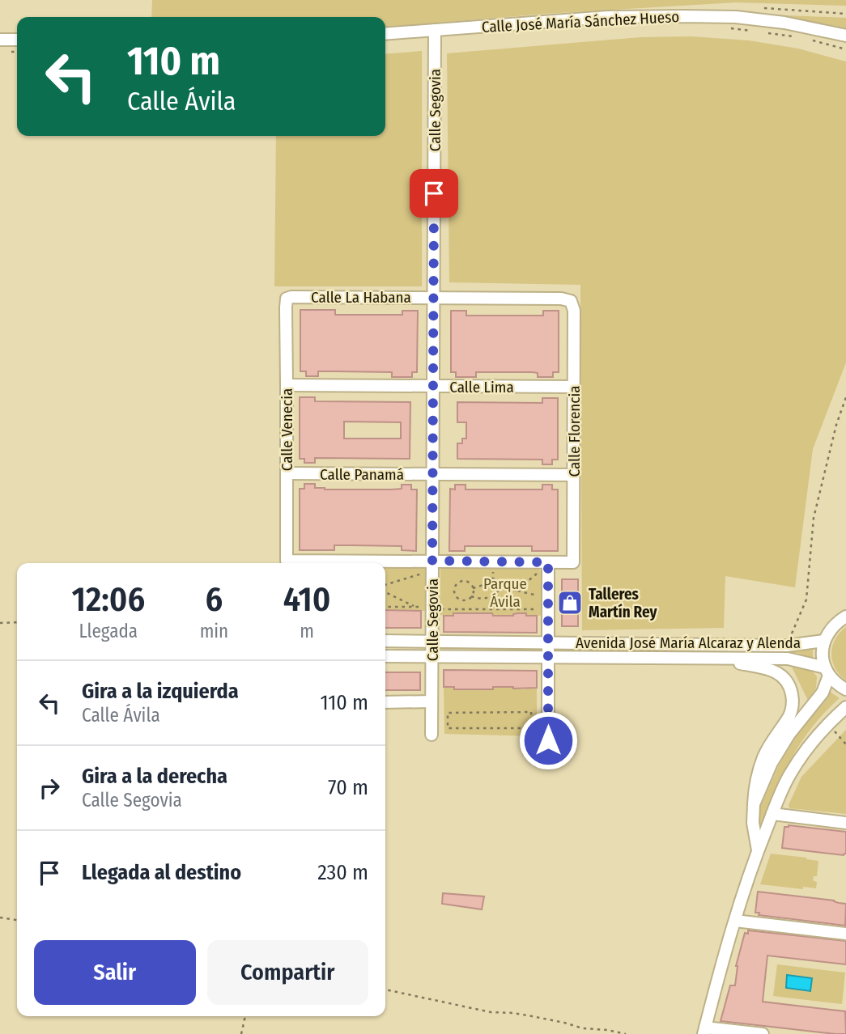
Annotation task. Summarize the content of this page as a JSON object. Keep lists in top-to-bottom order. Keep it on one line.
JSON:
{"streets":{"street":["Calle José María Sánchez Hueso","Calle Segovia","Calle La Habana","Calle Lima","Calle Venecia","Calle Florencia","Calle Panamá","Avenida José María Alcaraz y Alenda"]},"crossings":[["Calle José María Sánchez Hueso","Calle Segovia"],["Calle Segovia","Calle La Habana"],["Calle Segovia","Calle Lima"],["Calle Segovia","Calle Panamá"],["Calle Segovia","Avenida José María Alcaraz y Alenda"],["Calle La Habana","Calle Venecia"],["Calle La Habana","Calle Florencia"],["Calle Lima","Calle Venecia"],["Calle Lima","Calle Florencia"],["Calle Venecia","Calle Panamá"],["Calle Florencia","Calle Panamá"]],"parks":["Parque Ávila"],"places":{"shop":["Talleres Martín Rey"]},"page":{"turn":["110 m","Calle Ávila"],"eta":["12:06","Llegada","6","min","410","m"],"list":[{"name":"Gira a la izquierda","note":"Calle Ávila","value":"110 m"},{"name":"Gira a la derecha","note":"Calle Segovia","value":"70 m"},{"name":"Llegada al destino","value":"230 m"}],"buttons":["Salir","Compartir"]}}
